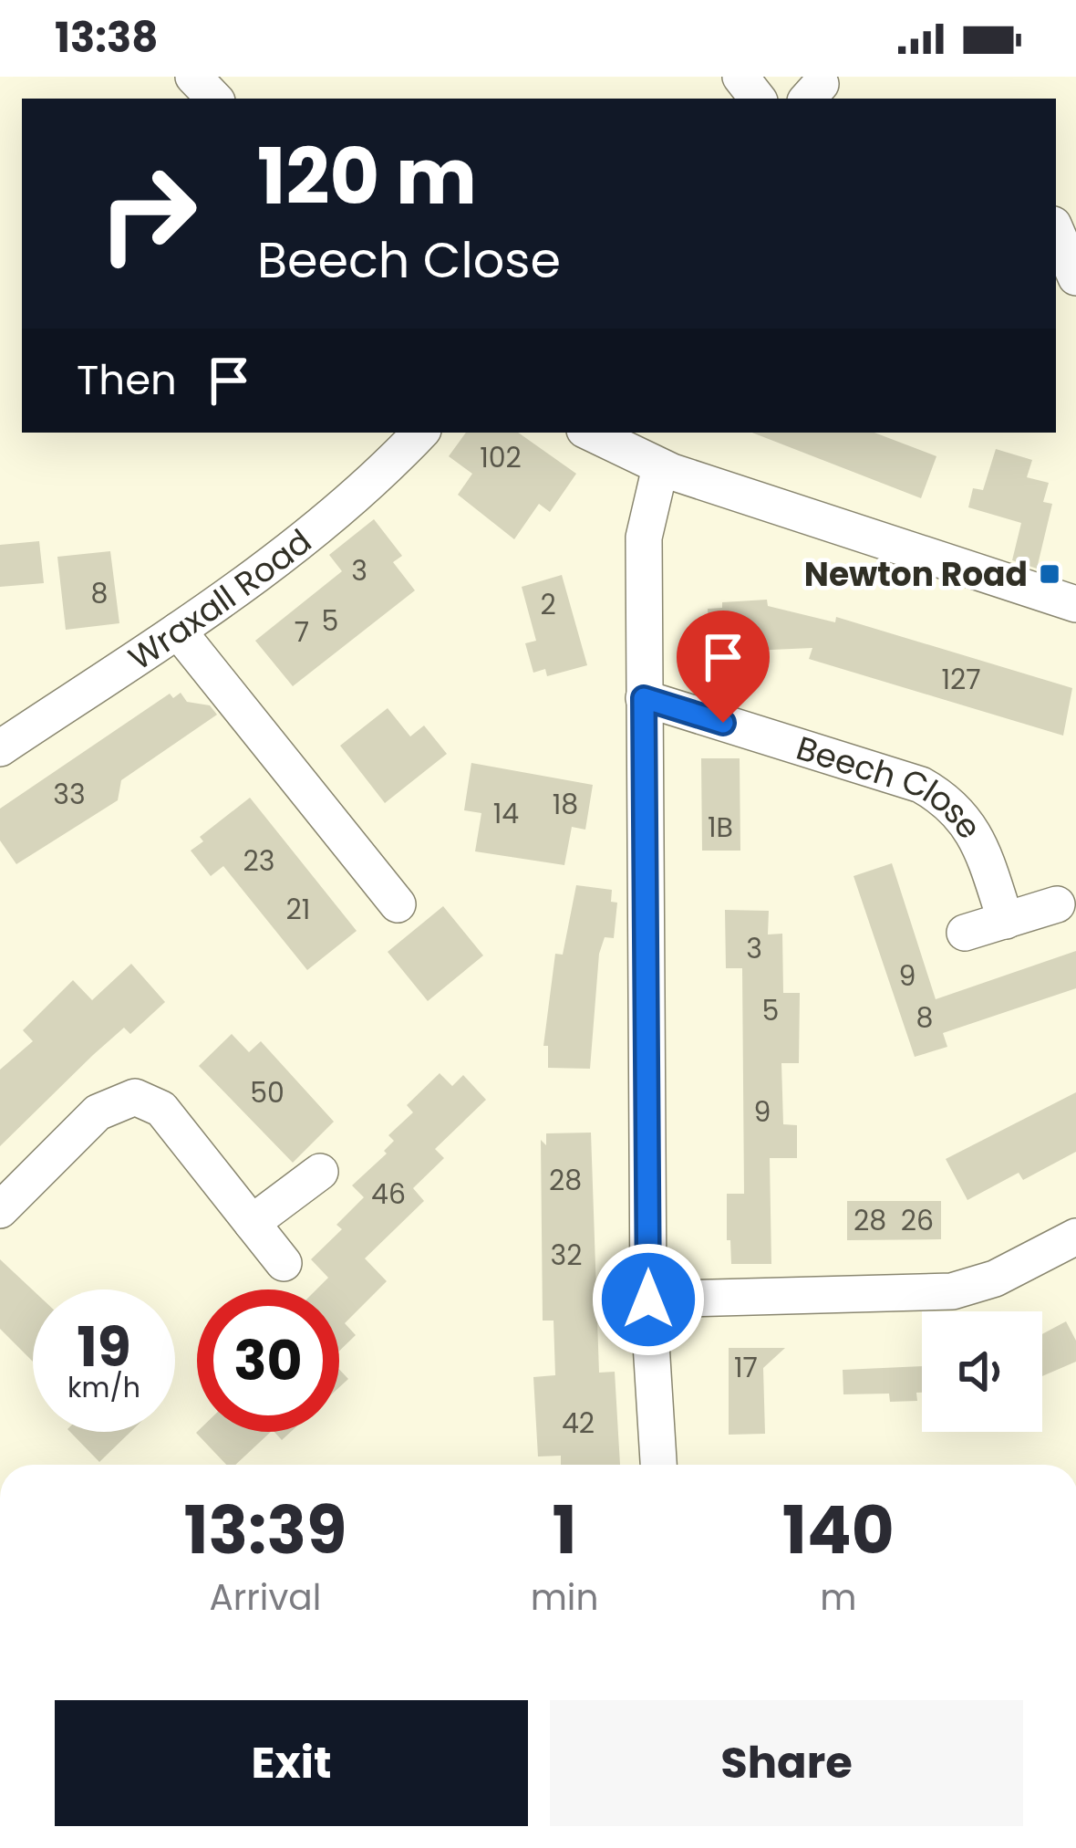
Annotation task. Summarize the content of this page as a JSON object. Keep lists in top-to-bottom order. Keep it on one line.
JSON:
{"streets":{"street":["Wraxall Road","Beech Close"]},"places":{"transit":["Newton Road"]},"house_numbers":["102","3","8","2","5","7","127","33","18","14","1B","23","21","3","9","5","8","50","9","28","46","28","26","32","17","42"],"page":{"status":"13:38","turn":["120 m","Beech Close"],"then":"Then","speed":"19 km/h","limit":"30","eta":["13:39","Arrival","1","min","140","m"],"buttons":["Exit","Share"]}}
